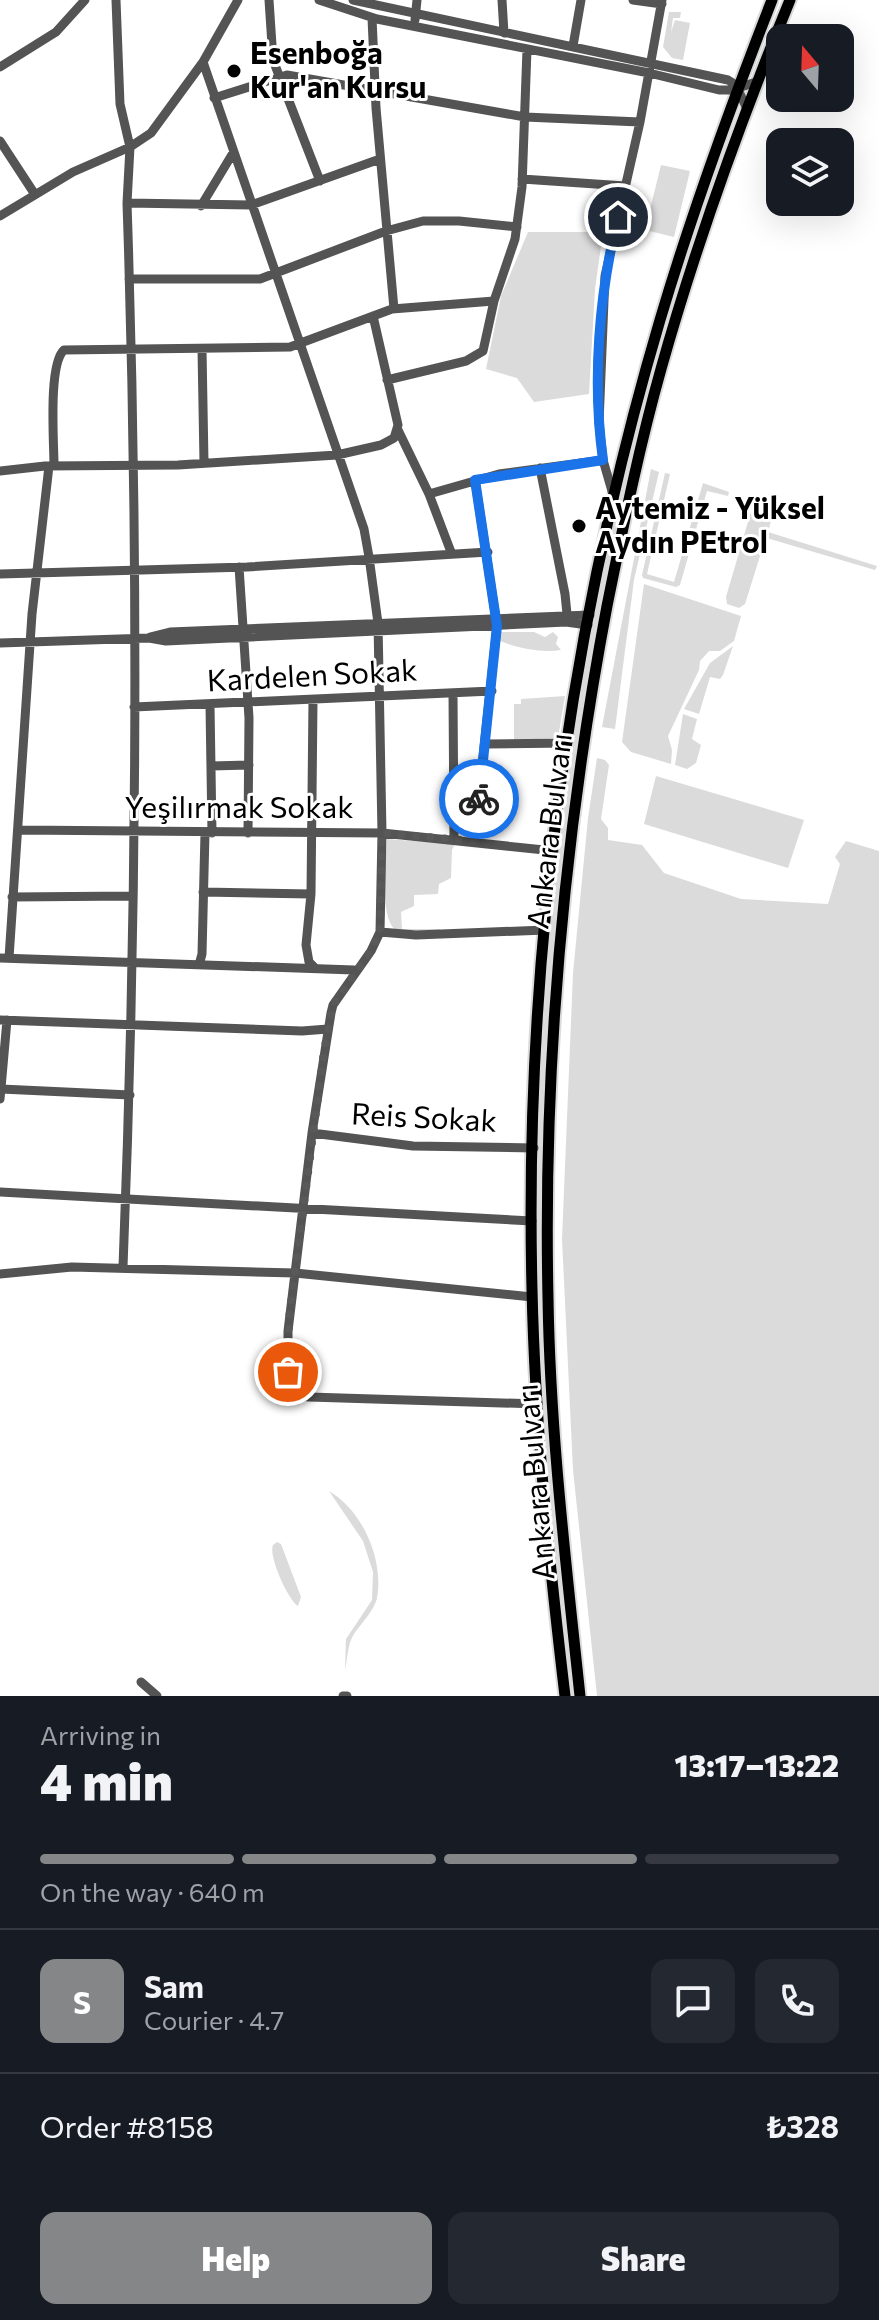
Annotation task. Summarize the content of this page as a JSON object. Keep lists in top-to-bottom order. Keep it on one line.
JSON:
{"streets":{"main road":["Ankara Bulvarı"],"street":["Kardelen Sokak","Yeşilırmak Sokak","Reis Sokak"]},"crossings":[["Yeşilırmak Sokak","Ankara Bulvarı"],["Ankara Bulvarı","Reis Sokak"]],"places":["Esenboğa Kur'an Kursu","Aytemiz - Yüksel Aydın PEtrol"],"north":"top","page":{"heading":["4 min","Arriving in","13:17–13:22"],"panel":["Sam","Courier · 4.7","Order #8158","₺328"],"bar":"On the way · 640 m","round":"S","buttons":["Help","Share"]}}
